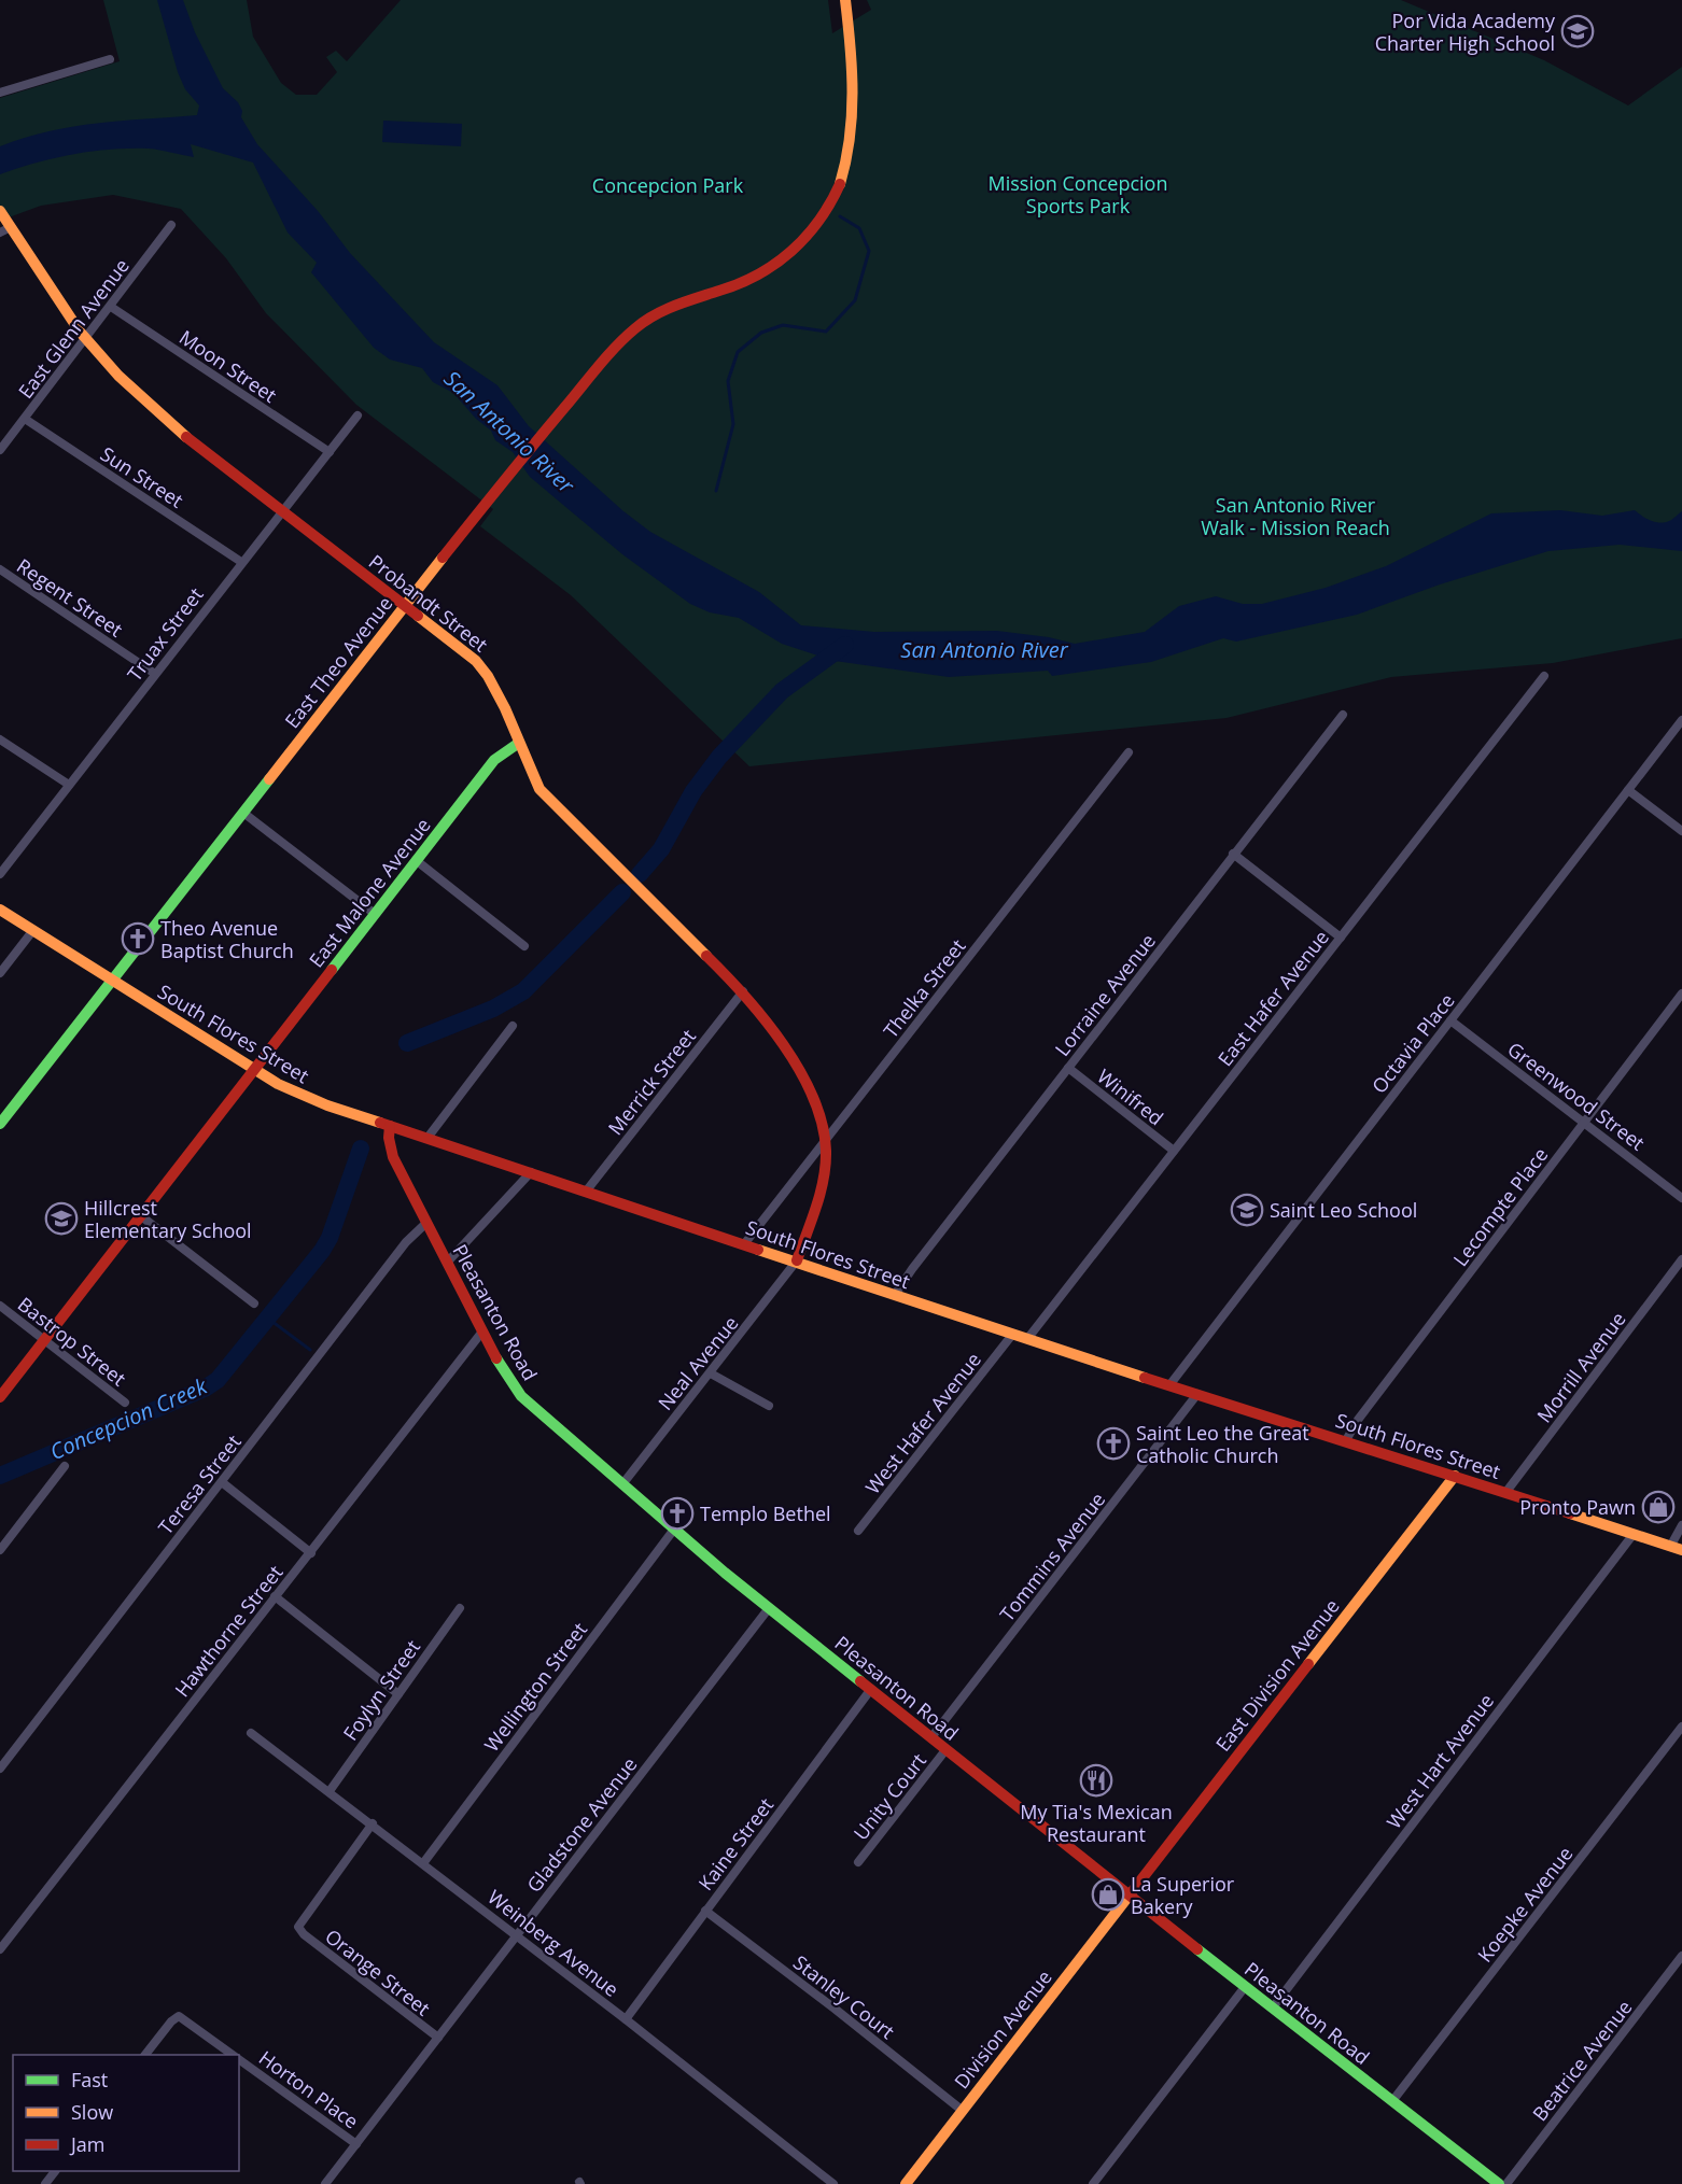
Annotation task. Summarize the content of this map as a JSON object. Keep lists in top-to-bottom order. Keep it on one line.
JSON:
{"streets":{"main road":["Probandt Street","East Theo Avenue","East Malone Avenue","South Flores Street","Pleasanton Road","East Division Avenue","Division Avenue"],"street":["East Glenn Avenue","Moon Street","Sun Street","Regent Street","Truax Street","Thelka Street","Lorraine Avenue","East Hafer Avenue","Octavia Place","Merrick Street","Greenwood Street","Winifred","Lecompte Place","Bastrop Street","Neal Avenue","Morrill Avenue","West Hafer Avenue","Teresa Street","Tommins Avenue","Hawthorne Street","Wellington Street","Foylyn Street","West Hart Avenue","Unity Court","Gladstone Avenue","Kaine Street","Koepke Avenue","Weinberg Avenue","Orange Street","Stanley Court","Beatrice Avenue","Horton Place"]},"crossings":[["East Glenn Avenue","Moon Street"],["East Glenn Avenue","Sun Street"],["East Glenn Avenue","Probandt Street"],["Moon Street","Truax Street"],["Sun Street","Truax Street"],["Regent Street","Truax Street"],["Probandt Street","Truax Street"],["Probandt Street","East Theo Avenue"],["Probandt Street","East Malone Avenue"],["Probandt Street","Thelka Street"],["Probandt Street","South Flores Street"],["Probandt Street","Merrick Street"],["Probandt Street","Neal Avenue"],["East Theo Avenue","South Flores Street"],["East Malone Avenue","South Flores Street"],["East Malone Avenue","Bastrop Street"],["Thelka Street","South Flores Street"],["Lorraine Avenue","South Flores Street"],["Lorraine Avenue","Winifred"],["East Hafer Avenue","South Flores Street"],["East Hafer Avenue","Winifred"],["South Flores Street","Octavia Place"],["South Flores Street","Merrick Street"],["South Flores Street","Lecompte Place"],["South Flores Street","Pleasanton Road"],["South Flores Street","Neal Avenue"],["South Flores Street","Morrill Avenue"],["South Flores Street","West Hafer Avenue"],["South Flores Street","Tommins Avenue"],["South Flores Street","East Division Avenue"],["South Flores Street","West Hart Avenue"],["Octavia Place","Greenwood Street"],["Greenwood Street","Lecompte Place"],["Pleasanton Road","Neal Avenue"],["Pleasanton Road","Teresa Street"],["Pleasanton Road","Tommins Avenue"],["Pleasanton Road","Hawthorne Street"],["Pleasanton Road","East Division Avenue"],["Pleasanton Road","Wellington Street"],["Pleasanton Road","West Hart Avenue"],["Pleasanton Road","Unity Court"],["Pleasanton Road","Gladstone Avenue"],["Pleasanton Road","Kaine Street"],["Pleasanton Road","Koepke Avenue"],["Pleasanton Road","Division Avenue"],["East Division Avenue","Division Avenue"],["Wellington Street","Weinberg Avenue"],["Foylyn Street","Weinberg Avenue"],["Gladstone Avenue","Weinberg Avenue"],["Gladstone Avenue","Orange Street"],["Gladstone Avenue","Horton Place"],["Kaine Street","Weinberg Avenue"],["Kaine Street","Stanley Court"],["Weinberg Avenue","Orange Street"],["Stanley Court","Division Avenue"]],"water":["San Antonio River","Concepcion Creek"],"parks":["Mission Concepcion Sports Park","Concepcion Park","San Antonio River Walk - Mission Reach"],"places":{"school or university":["Por Vida Academy Charter High School","Saint Leo School","Hillcrest Elementary School"],"church":["Theo Avenue Baptist Church","Saint Leo the Great Catholic Church","Templo Bethel"],"shop":["Pronto Pawn","La Superior Bakery"],"restaurant":["My Tia's Mexican Restaurant"]},"legend":["Fast","Slow","Jam"]}
